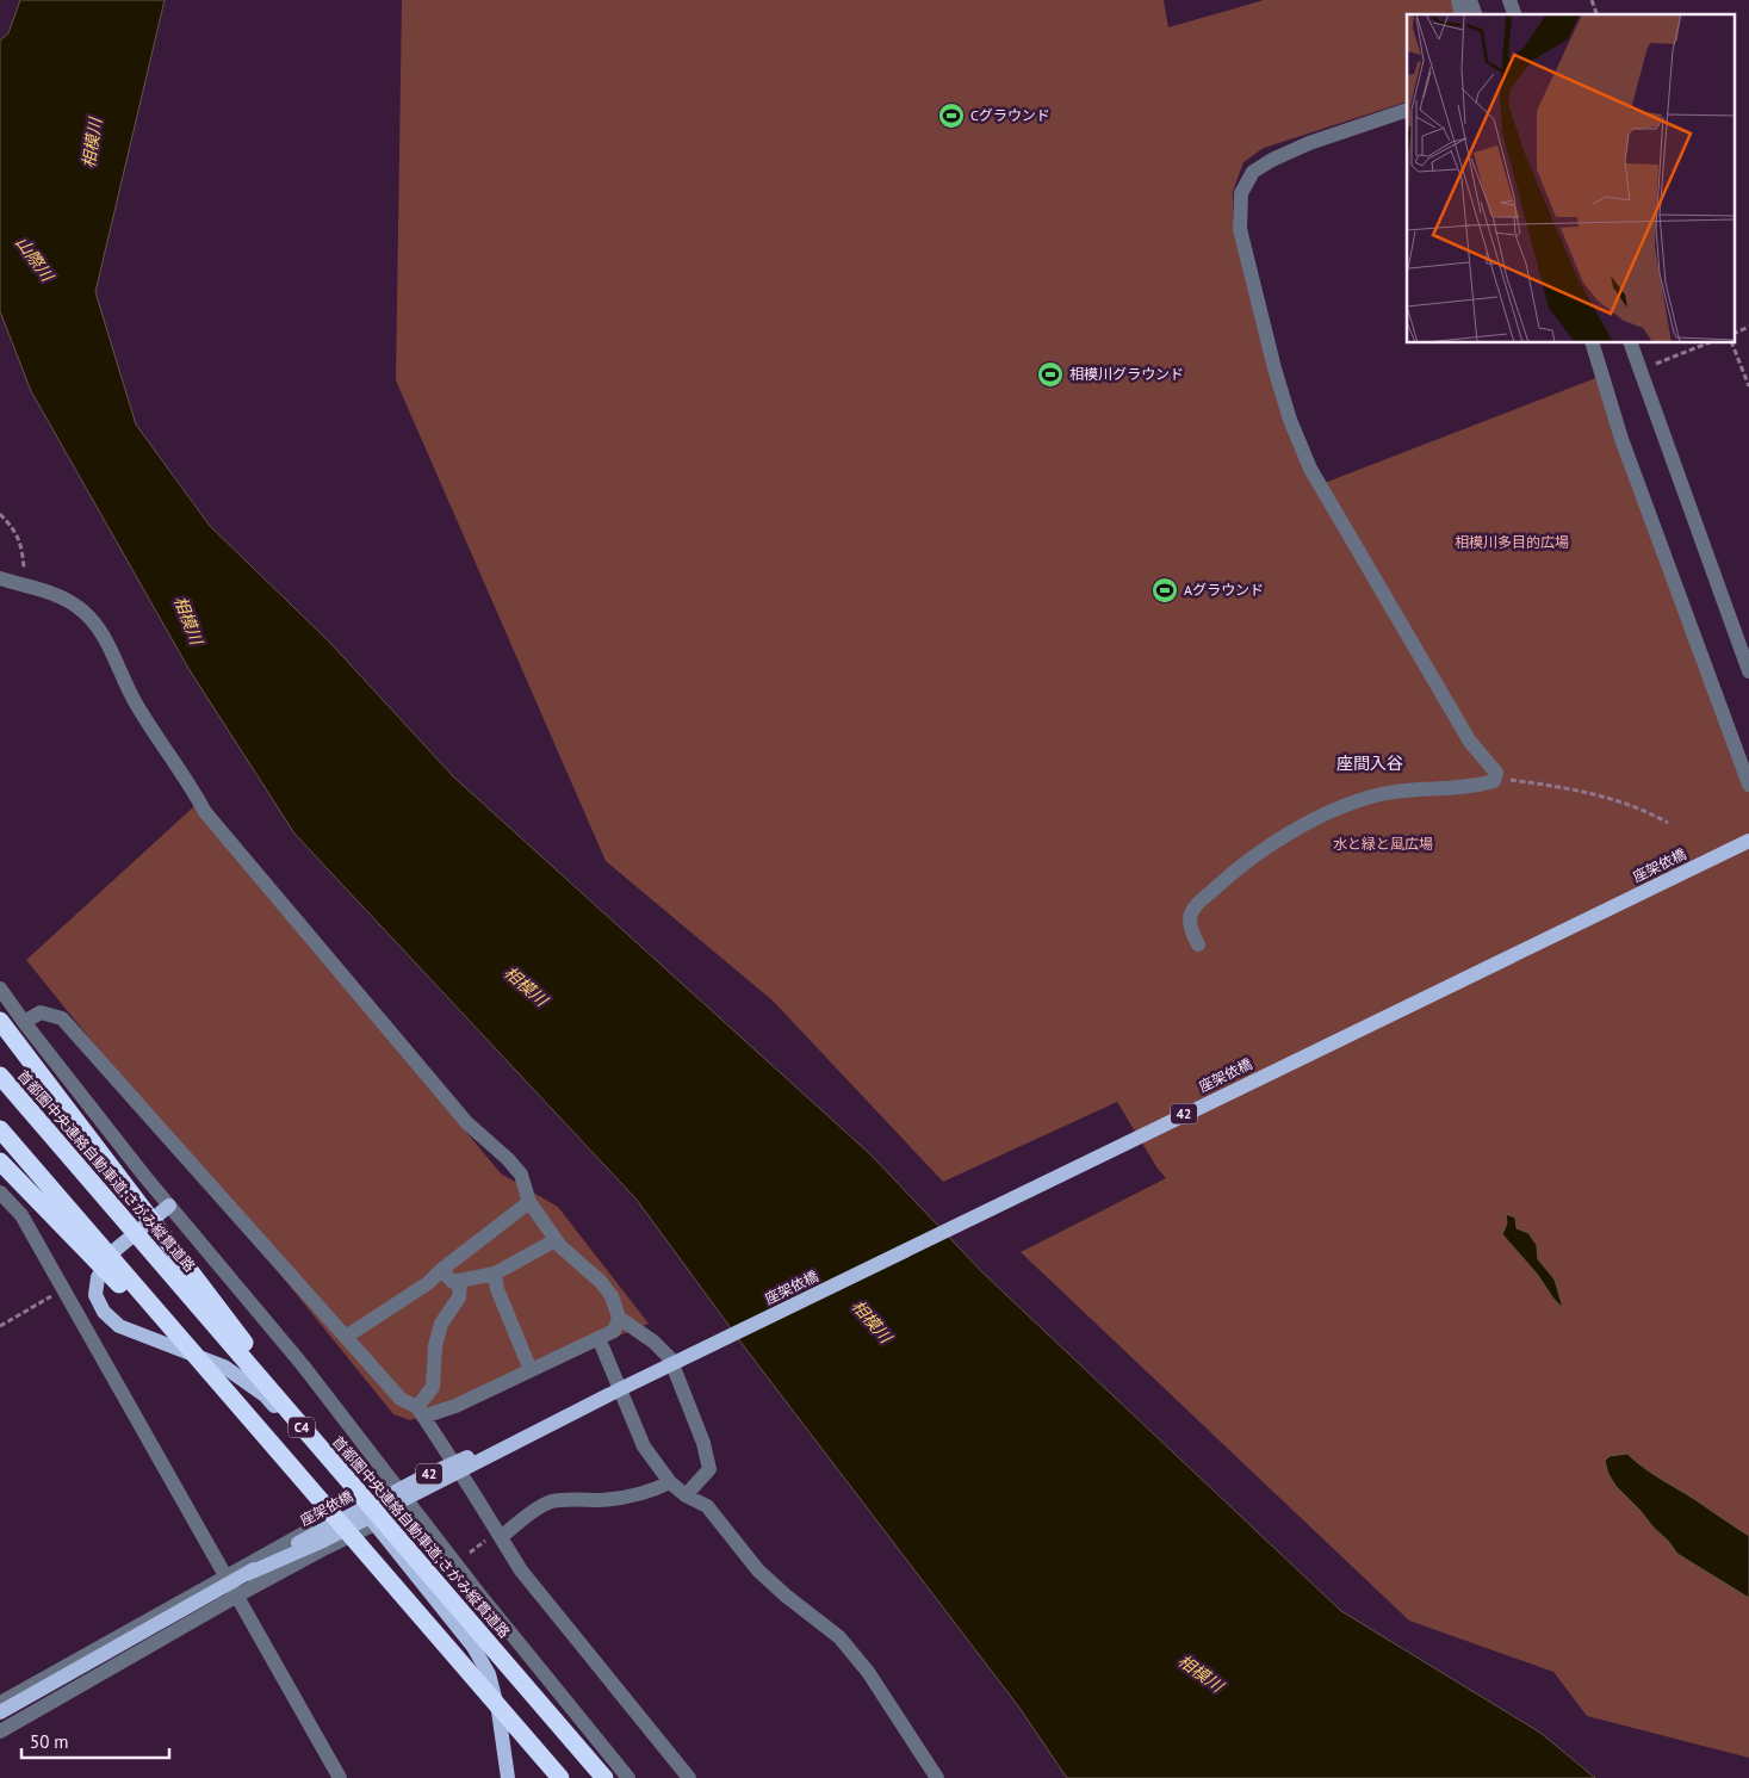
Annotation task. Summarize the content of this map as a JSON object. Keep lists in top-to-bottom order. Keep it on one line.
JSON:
{"streets":{"highway":["首都圏中央連絡自動車道;さがみ縦貫道路","C4"],"main road":["座架依橋","42"]},"districts":["座間入谷"],"water":["相模川","山際川"],"parks":["相模川多目的広場","水と緑と風広場"],"places":{"sports":["Cグラウンド","相模川グラウンド","Aグラウンド"]},"scale_bar":"50 m"}
